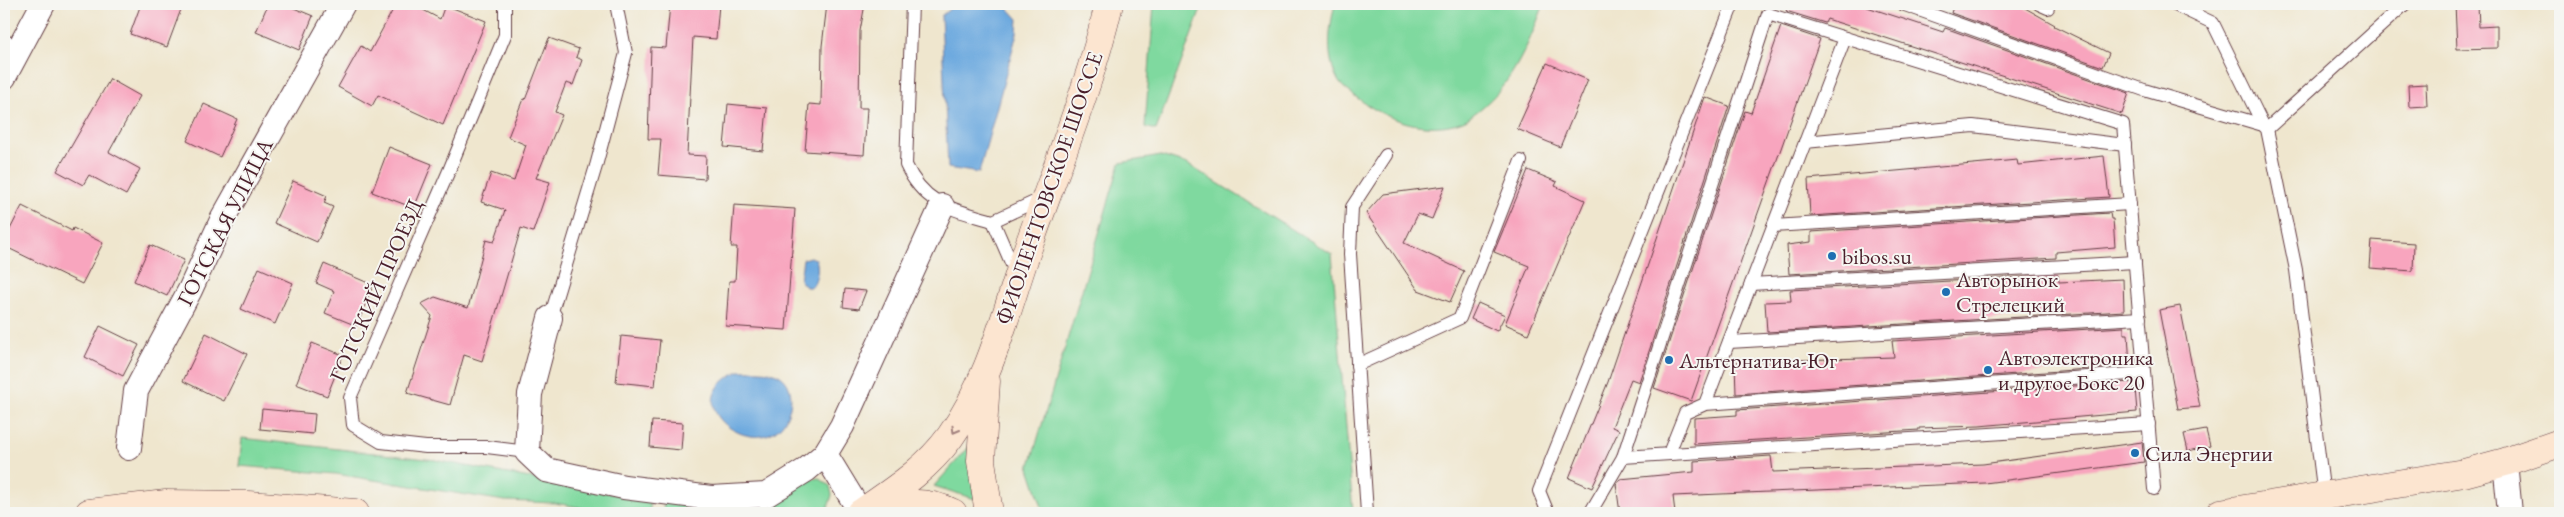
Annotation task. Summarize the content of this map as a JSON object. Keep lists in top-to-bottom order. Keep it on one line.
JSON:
{"streets":{"main road":["ФИОЛЕНТОВСКОЕ ШОССЕ"],"street":["ГОТСКАЯ УЛИЦА"],"lane":["ГОТСКИЙ ПРОЕЗД"]},"places":["bibos.su","Авторынок Стрелецкий","Альтернатива-Юг","Автоэлектроника и другое Бокс 20","Сила Энергии"]}
